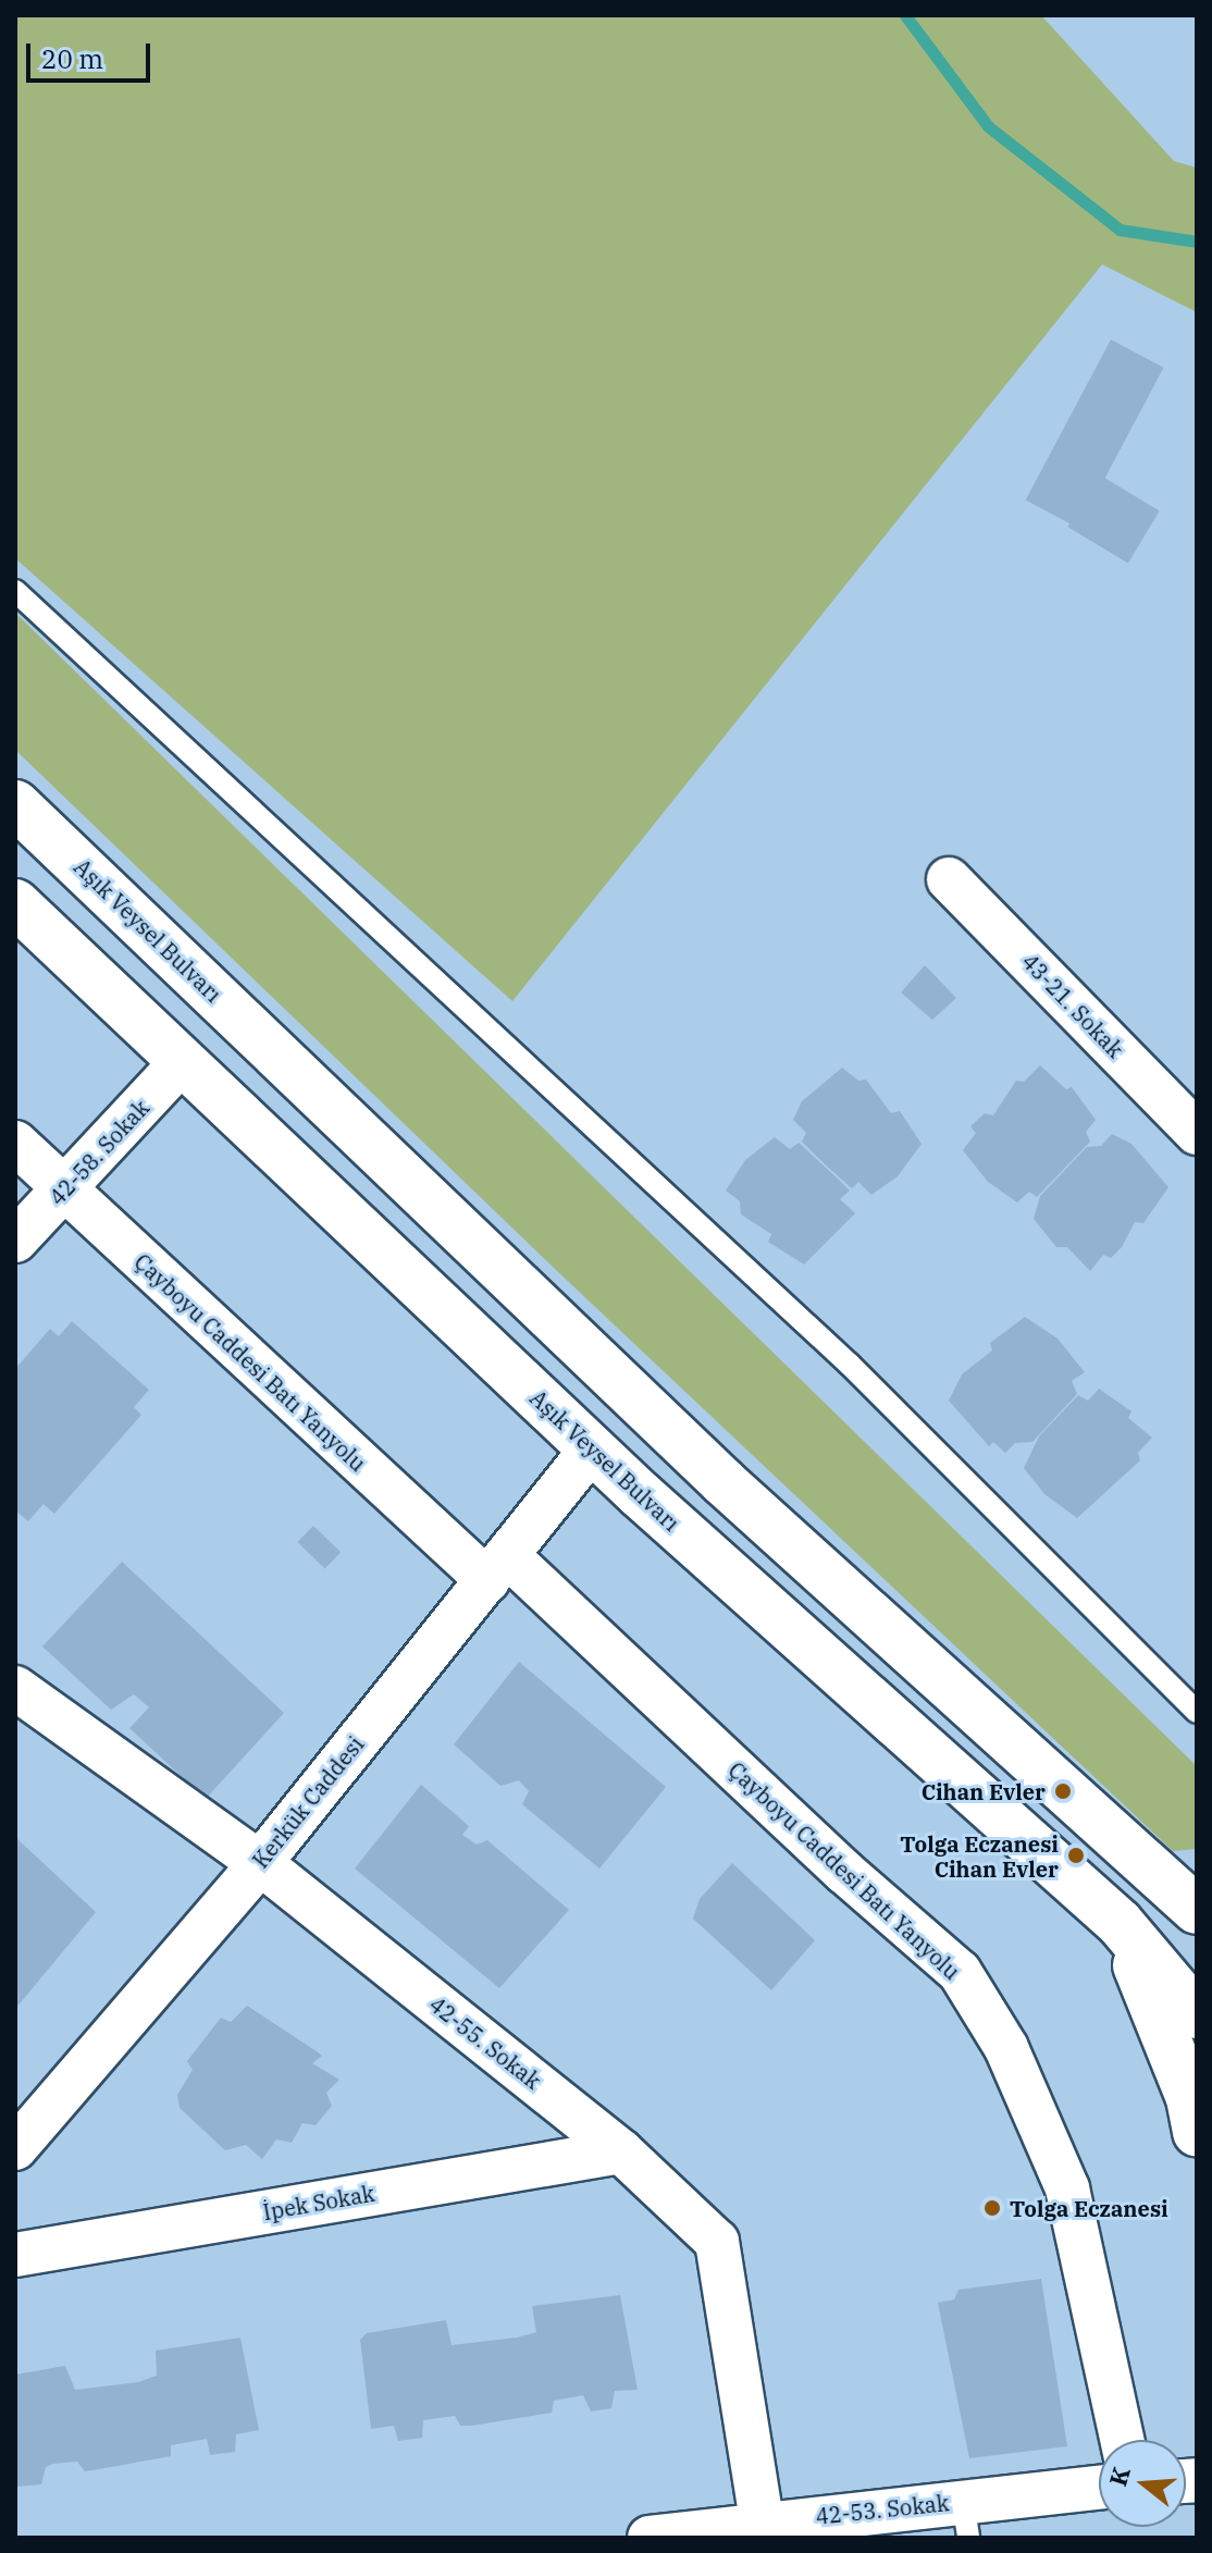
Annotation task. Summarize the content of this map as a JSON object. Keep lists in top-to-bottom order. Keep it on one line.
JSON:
{"streets":{"street":["Aşık Veysel Bulvarı","43-21. Sokak","42-58. Sokak","Çayboyu Caddesi Batı Yanyolu","Kerkük Caddesi","42-55. Sokak","İpek Sokak","42-53. Sokak"]},"crossings":[["Aşık Veysel Bulvarı","42-58. Sokak"],["Aşık Veysel Bulvarı","Kerkük Caddesi"],["42-58. Sokak","Çayboyu Caddesi Batı Yanyolu"],["Çayboyu Caddesi Batı Yanyolu","Kerkük Caddesi"],["Kerkük Caddesi","42-55. Sokak"],["42-55. Sokak","İpek Sokak"],["42-55. Sokak","42-53. Sokak"]],"places":["Cihan Evler","Tolga Eczanesi Cihan Evler","Tolga Eczanesi"],"scale_bar":"20 m","north":"left"}
